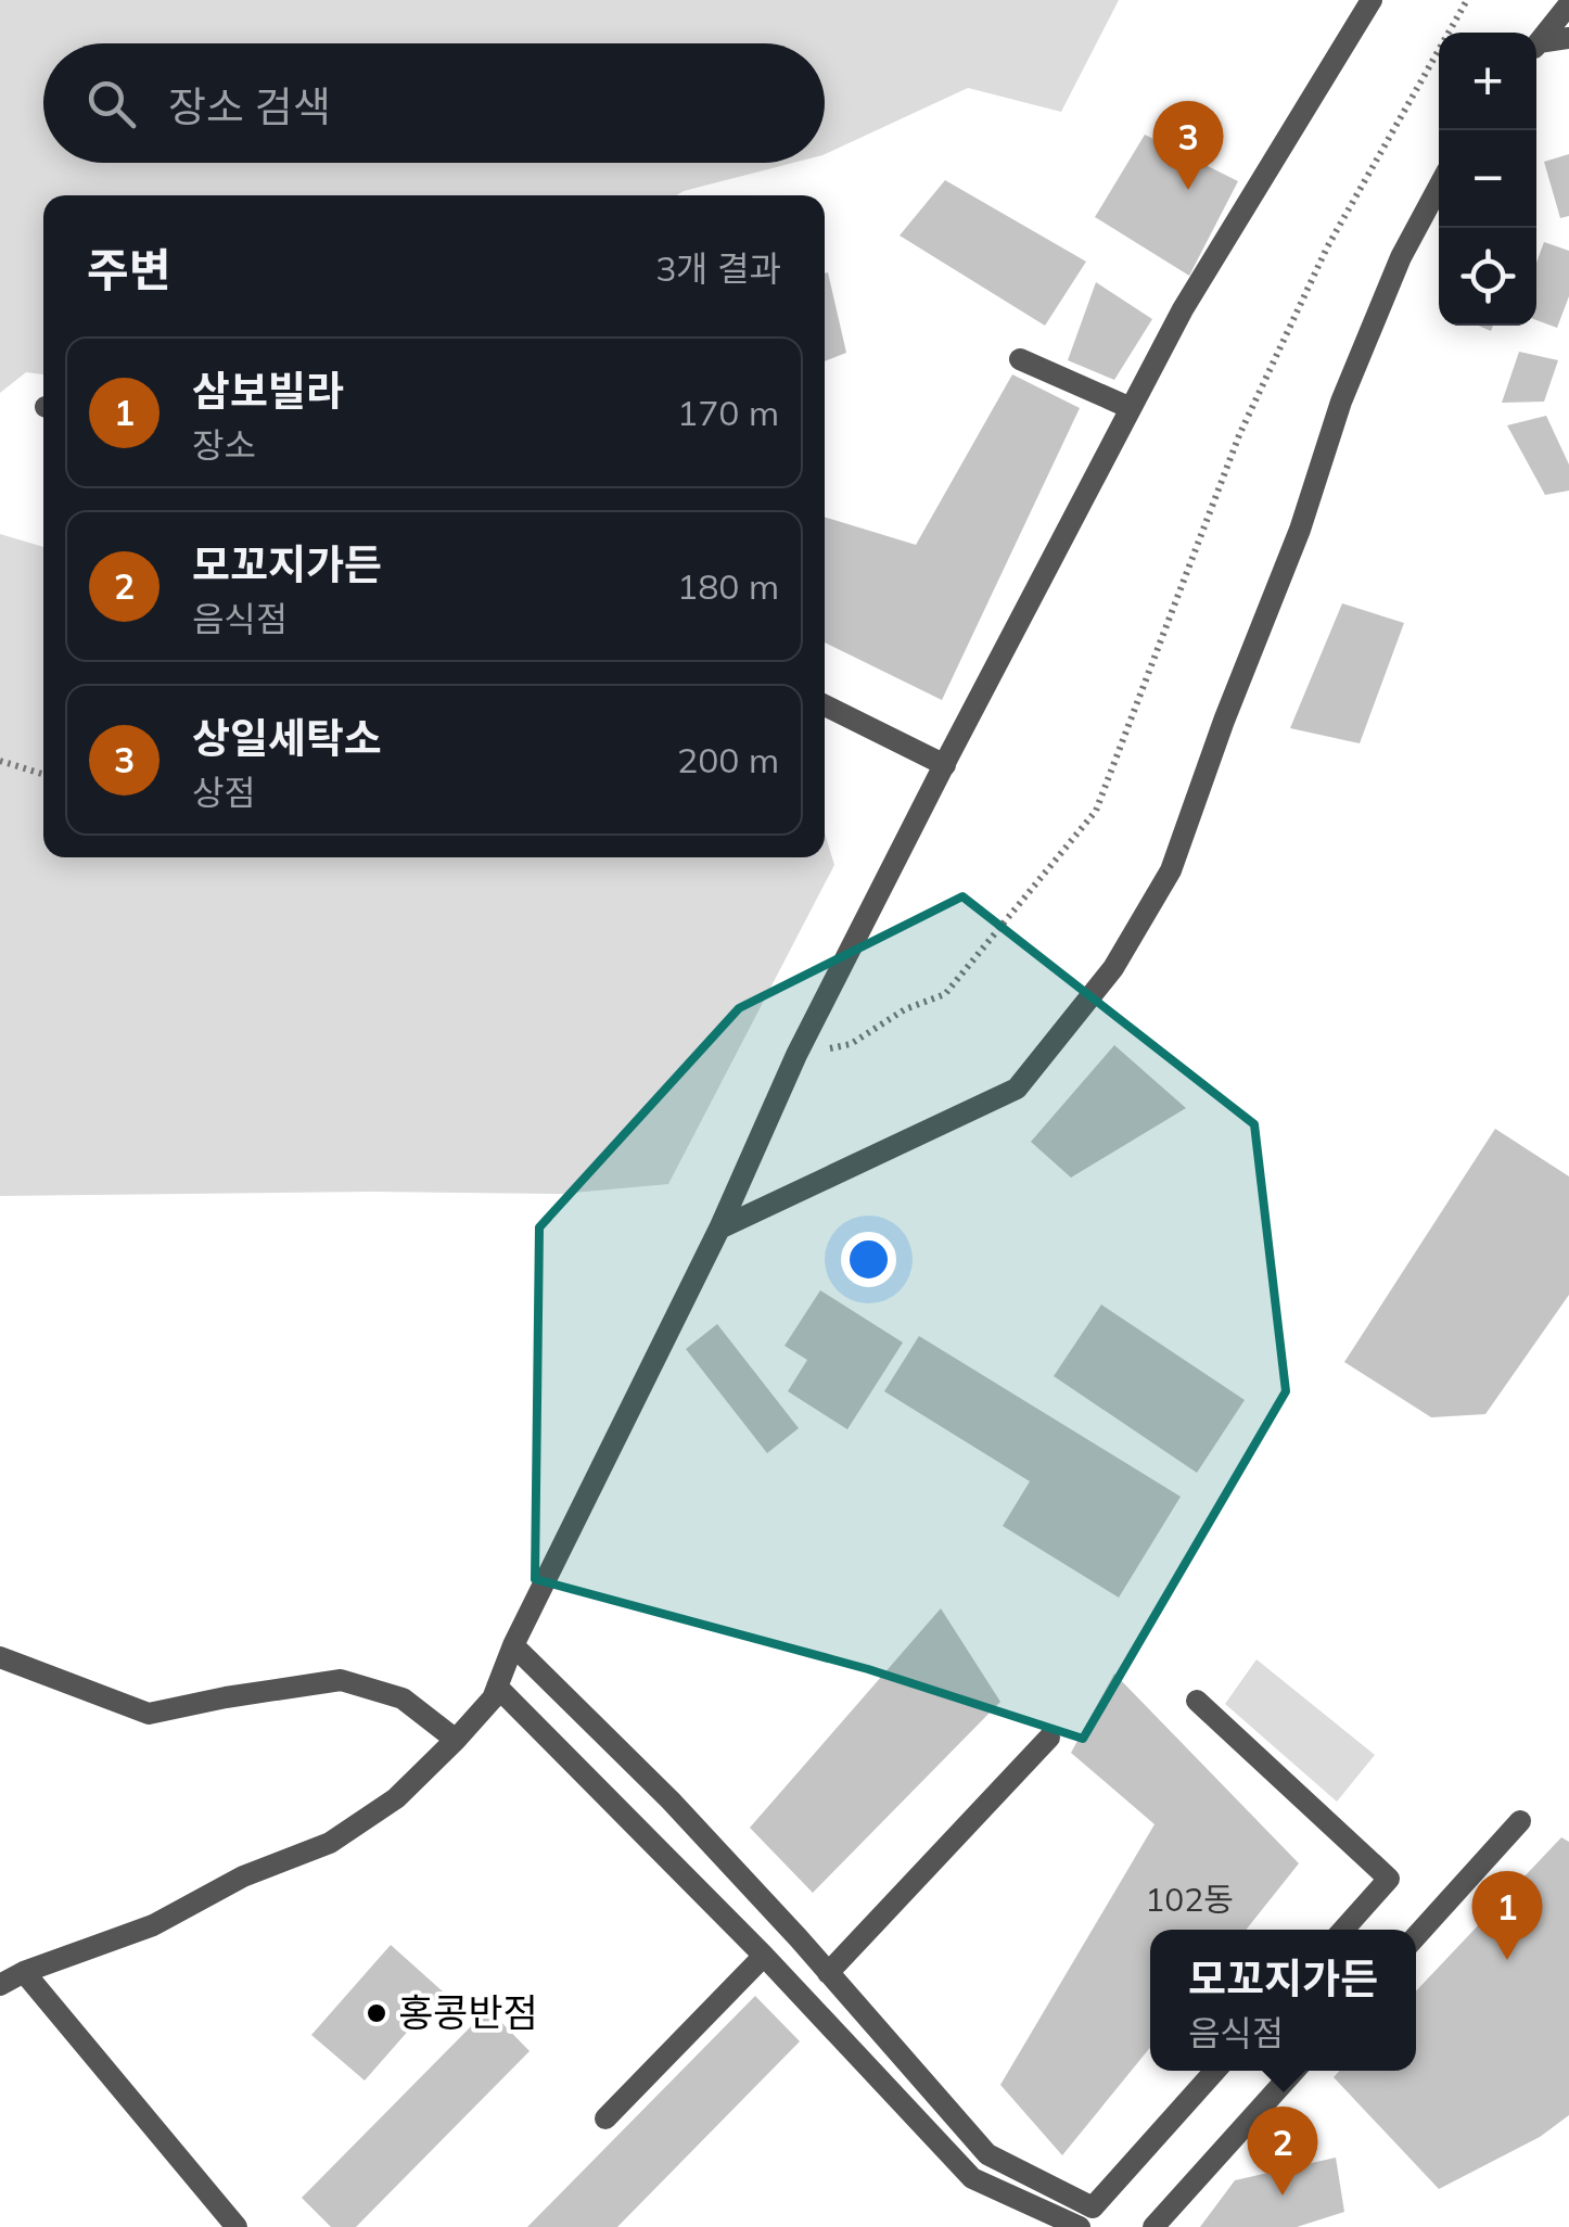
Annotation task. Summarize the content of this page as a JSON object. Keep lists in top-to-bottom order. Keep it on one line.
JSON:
{"places":["홍콩반점"],"house_numbers":["102동"],"page":{"map_buttons":["+","−"],"search":"장소 검색","pins":["3","1","2"],"heading":["주변","3개 결과"],"list":[{"mark":"1","name":"삼보빌라","note":"장소","value":"170 m"},{"mark":"2","name":"모꼬지가든","note":"음식점","value":"180 m"},{"mark":"3","name":"상일세탁소","note":"상점","value":"200 m"}],"popup":["모꼬지가든","음식점"]}}
